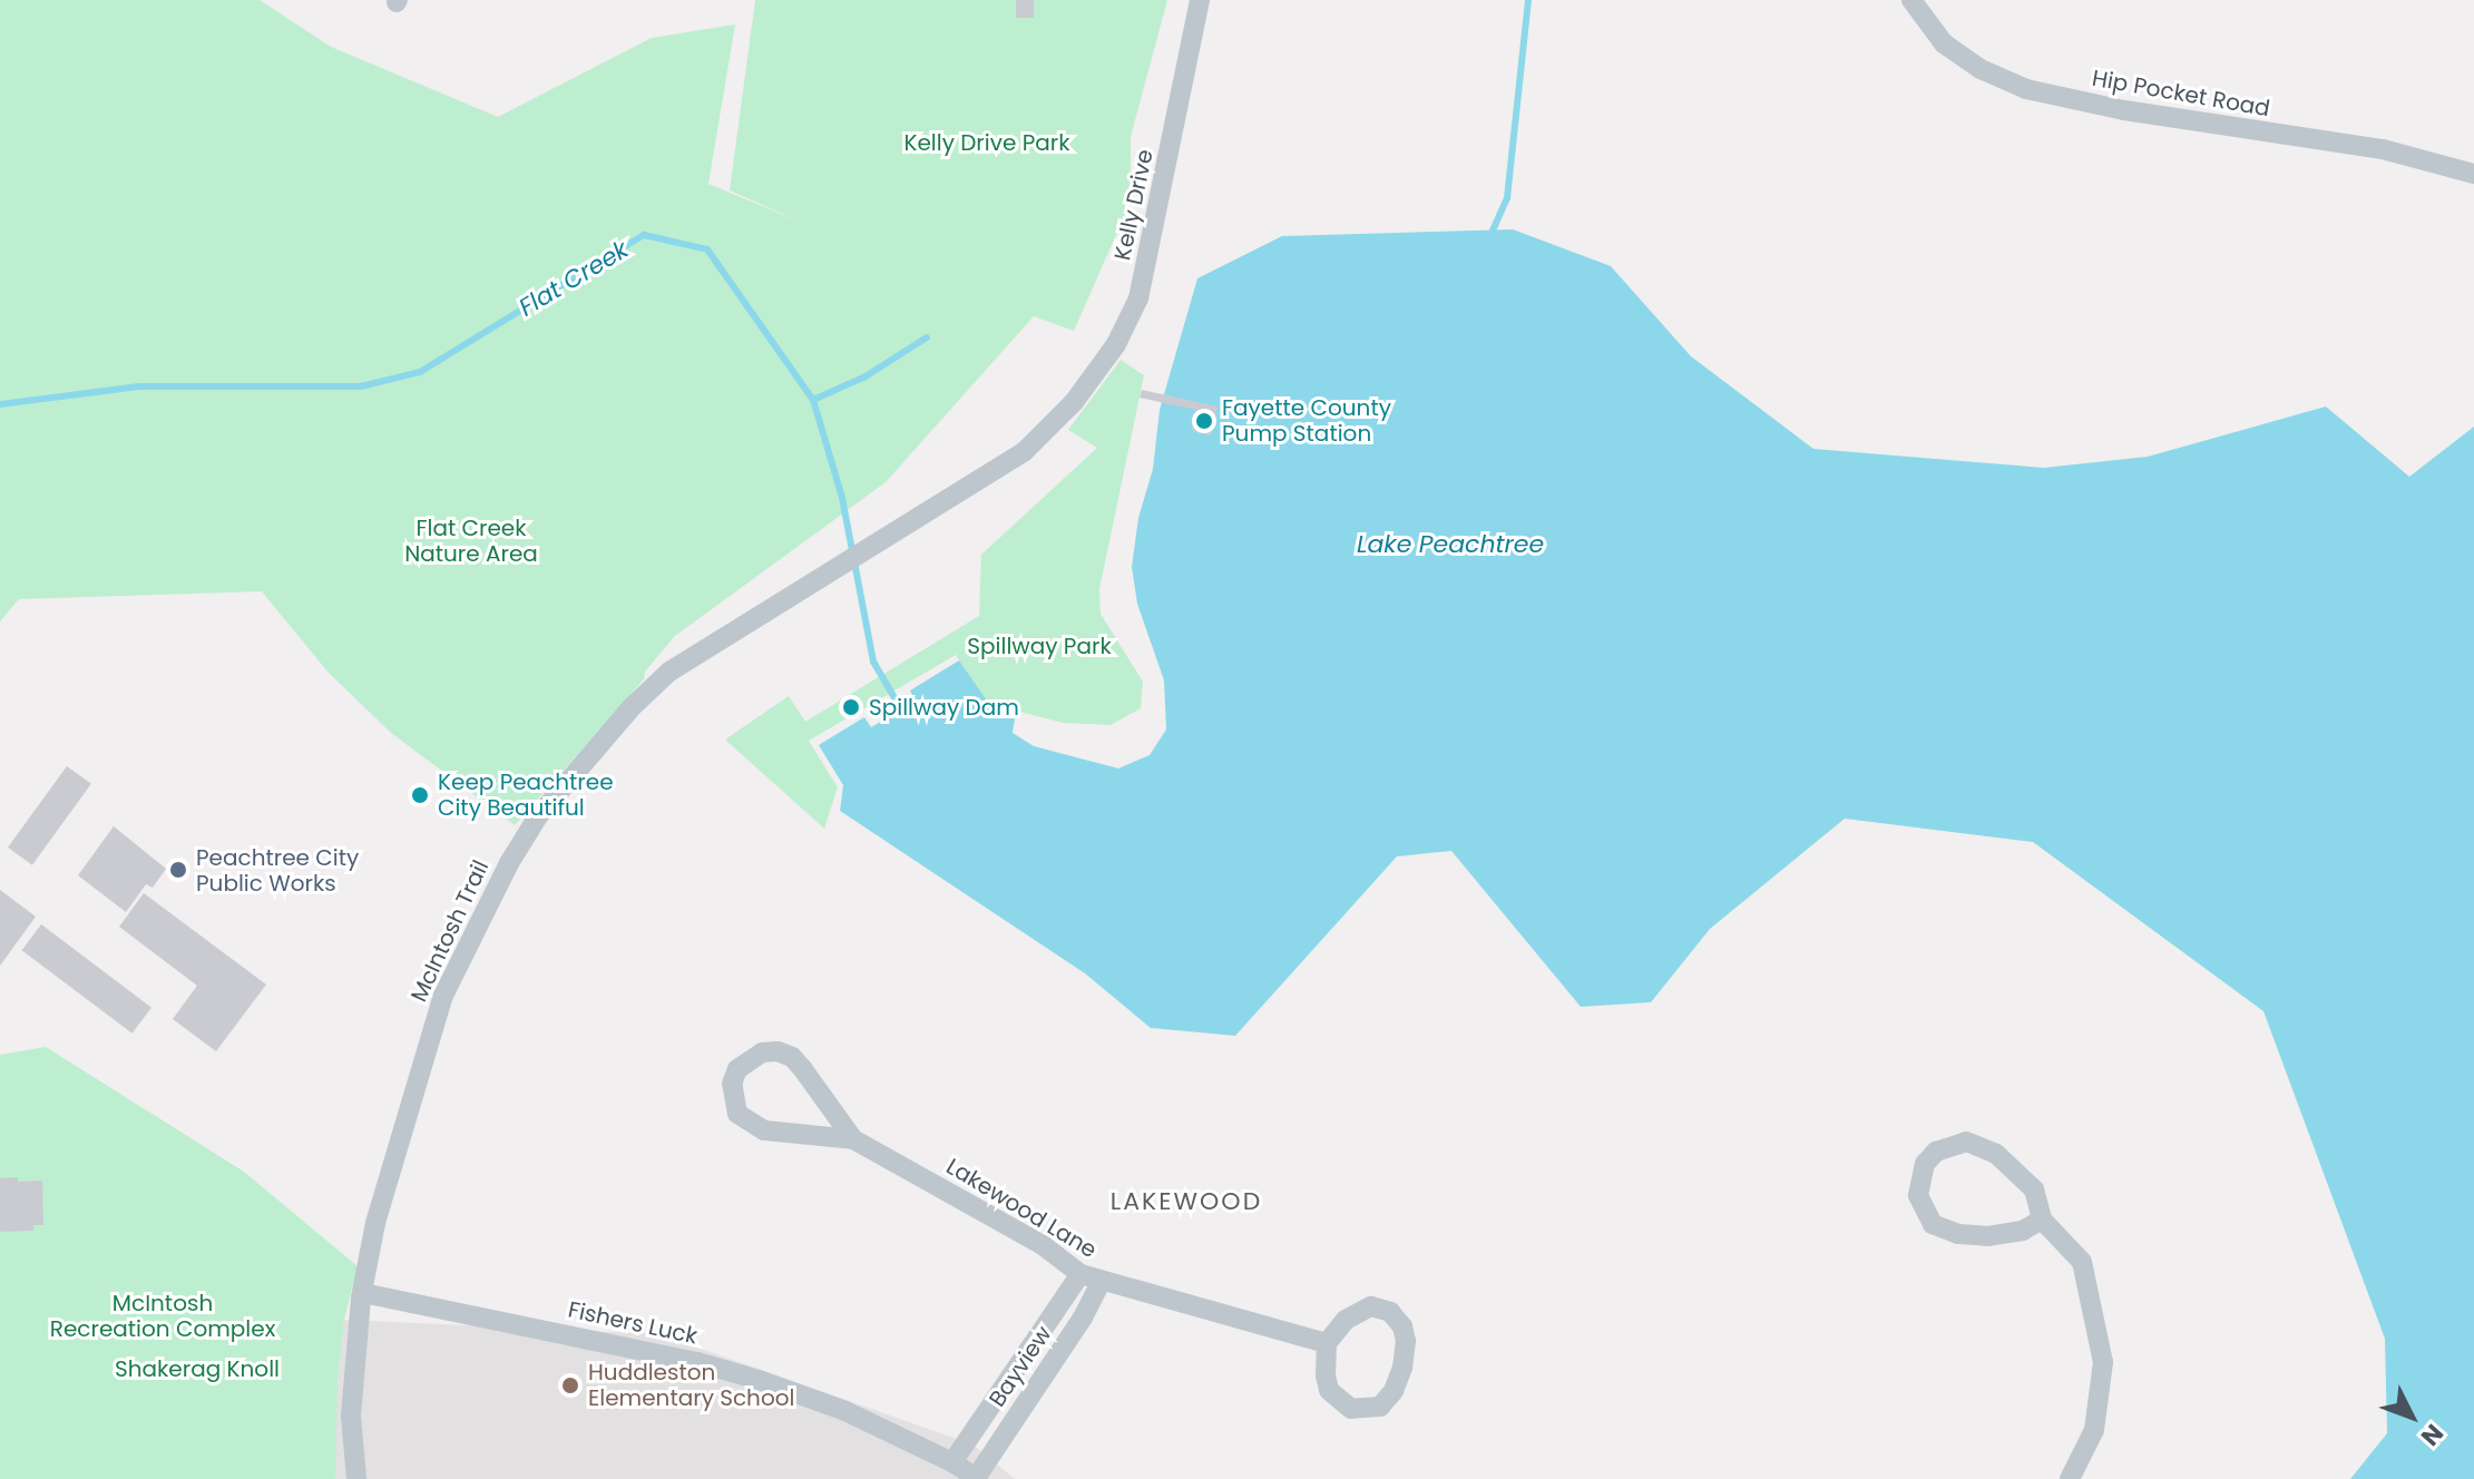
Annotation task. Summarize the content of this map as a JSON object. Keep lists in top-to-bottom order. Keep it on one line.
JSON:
{"streets":{"street":["Hip Pocket Road","Kelly Drive","McIntosh Trail","Lakewood Lane","Fishers Luck","Bayview"]},"crossings":[["Kelly Drive","McIntosh Trail"],["McIntosh Trail","Fishers Luck"],["Lakewood Lane","Bayview"],["Fishers Luck","Bayview"]],"districts":["LAKEWOOD"],"water":["Flat Creek","Lake Peachtree"],"parks":["Kelly Drive Park","Flat Creek Nature Area","Spillway Park","McIntosh Recreation Complex","Shakerag Knoll"],"places":["Fayette County Pump Station","Spillway Dam","Keep Peachtree City Beautiful","Peachtree City Public Works","Huddleston Elementary School"],"north":"bottom right"}
